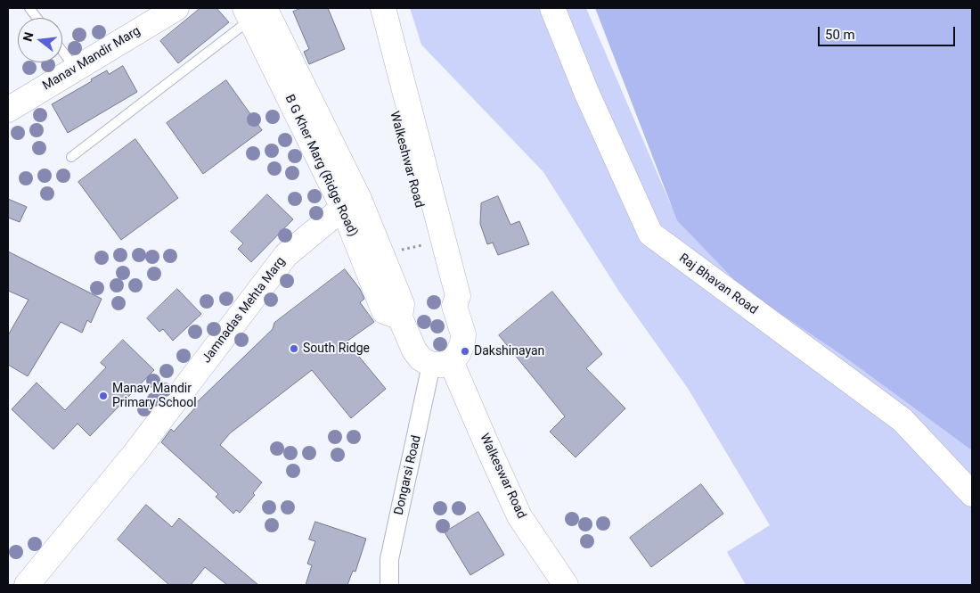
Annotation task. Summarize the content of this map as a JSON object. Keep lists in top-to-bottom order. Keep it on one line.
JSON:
{"streets":{"main road":["Manav Mandir Marg","Walkeshwar Road","B G Kher Marg (Ridge Road)","Raj Bhavan Road","Jamnadas Mehta Marg","Walkeswar Road"],"street":["Dongarsi Road"]},"crossings":[["Walkeshwar Road","B G Kher Marg (Ridge Road)"],["Walkeshwar Road","Dongarsi Road"],["Walkeshwar Road","Walkeswar Road"],["B G Kher Marg (Ridge Road)","Jamnadas Mehta Marg"],["B G Kher Marg (Ridge Road)","Dongarsi Road"],["B G Kher Marg (Ridge Road)","Walkeswar Road"],["Dongarsi Road","Walkeswar Road"]],"places":["South Ridge","Dakshinayan","Manav Mandir Primary School"],"scale_bar":"50 m","north":"left"}
